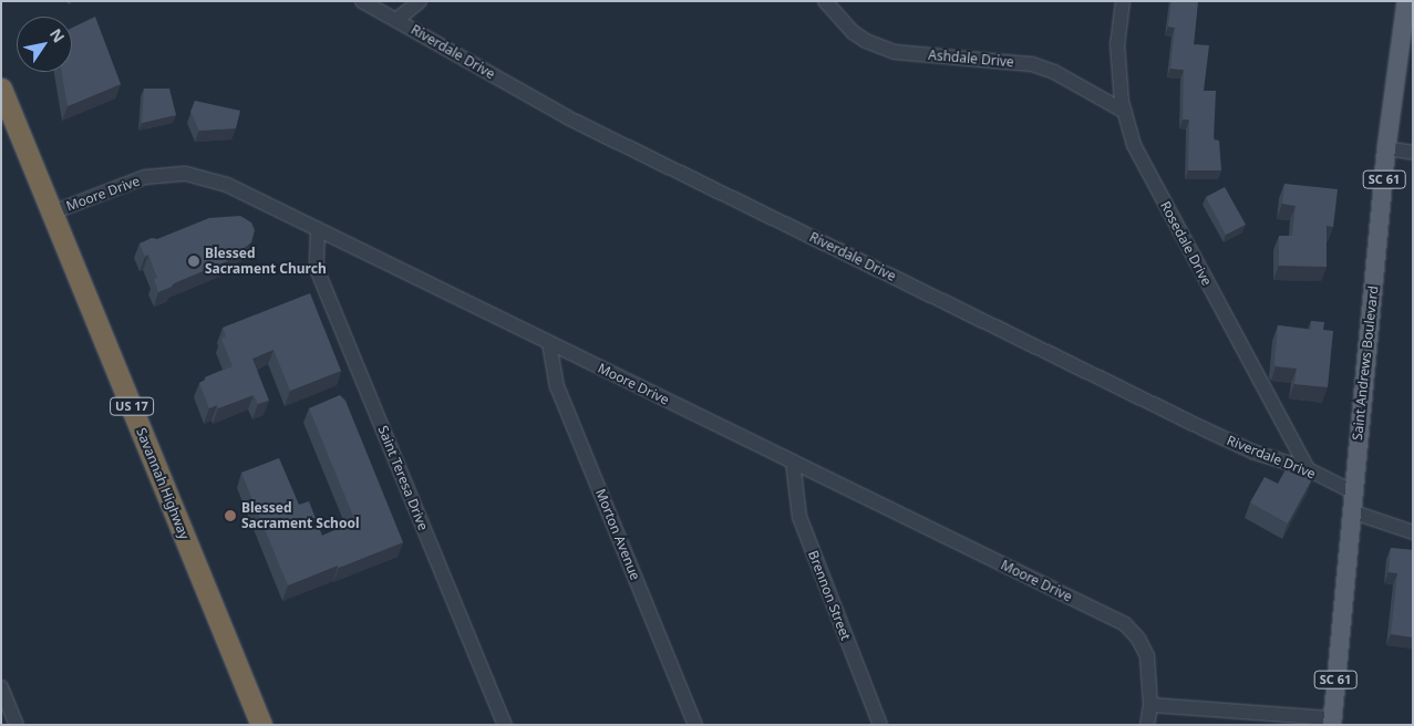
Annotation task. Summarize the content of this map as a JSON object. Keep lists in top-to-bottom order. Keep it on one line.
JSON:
{"streets":{"highway":["US 17","Savannah Highway"],"main road":["SC 61","Saint Andrews Boulevard"],"street":["Riverdale Drive","Ashdale Drive","Moore Drive","Rosedale Drive","Saint Teresa Drive","Morton Avenue","Brennon Street"]},"crossings":[["Riverdale Drive","Rosedale Drive"],["Riverdale Drive","Saint Andrews Boulevard"],["Ashdale Drive","Rosedale Drive"],["Moore Drive","Saint Teresa Drive"],["Moore Drive","Savannah Highway"],["Moore Drive","Morton Avenue"],["Moore Drive","Brennon Street"]],"places":["Blessed Sacrament Church","Blessed Sacrament School"],"north":"top right"}
